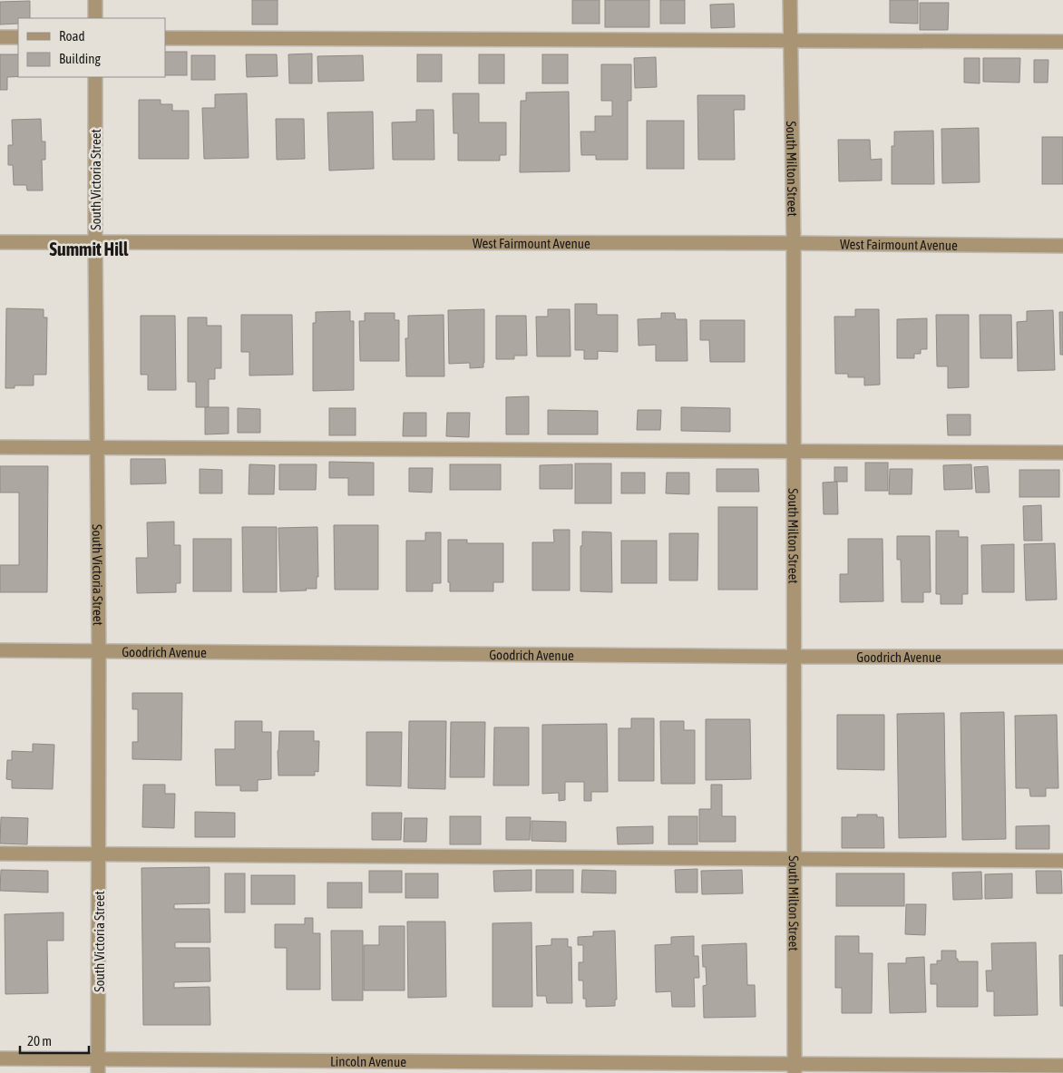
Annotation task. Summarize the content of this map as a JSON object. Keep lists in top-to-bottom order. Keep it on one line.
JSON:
{"streets":{"street":["South Milton Street","South Victoria Street","West Fairmount Avenue","Goodrich Avenue","Lincoln Avenue"]},"crossings":[["South Milton Street","West Fairmount Avenue"],["South Milton Street","Goodrich Avenue"],["South Milton Street","Lincoln Avenue"],["South Victoria Street","West Fairmount Avenue"],["South Victoria Street","Goodrich Avenue"],["South Victoria Street","Lincoln Avenue"]],"districts":["Summit Hill"],"legend":["Road","Building"],"scale_bar":"20 m"}
